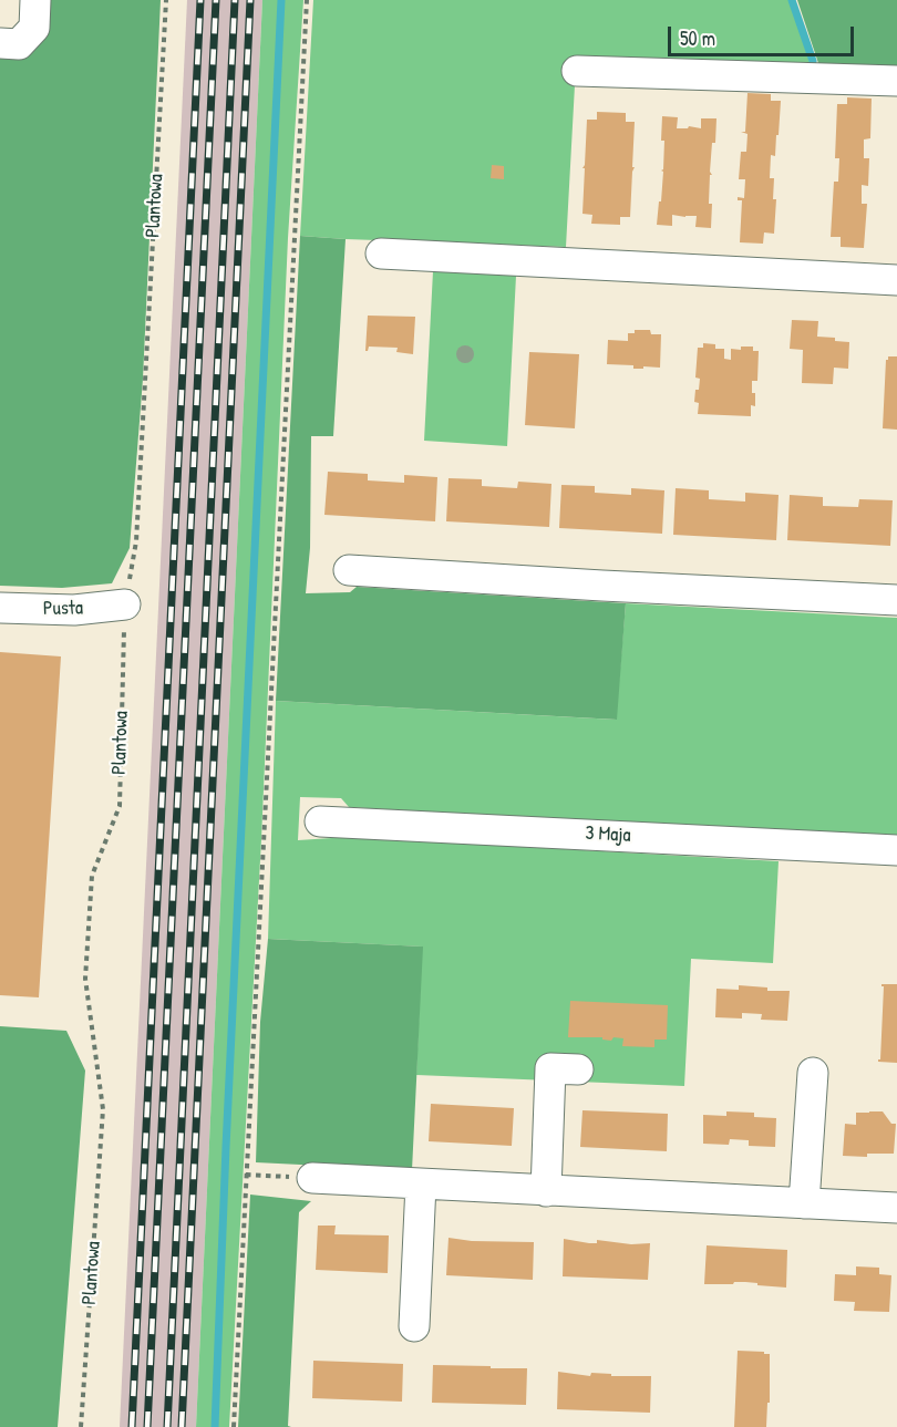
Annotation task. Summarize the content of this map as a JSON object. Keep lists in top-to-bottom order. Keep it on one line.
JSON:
{"streets":{"street":["Pusta","3 Maja"],"path":["Plantowa"]},"crossings":[["Plantowa","Pusta"]],"scale_bar":"50 m"}
